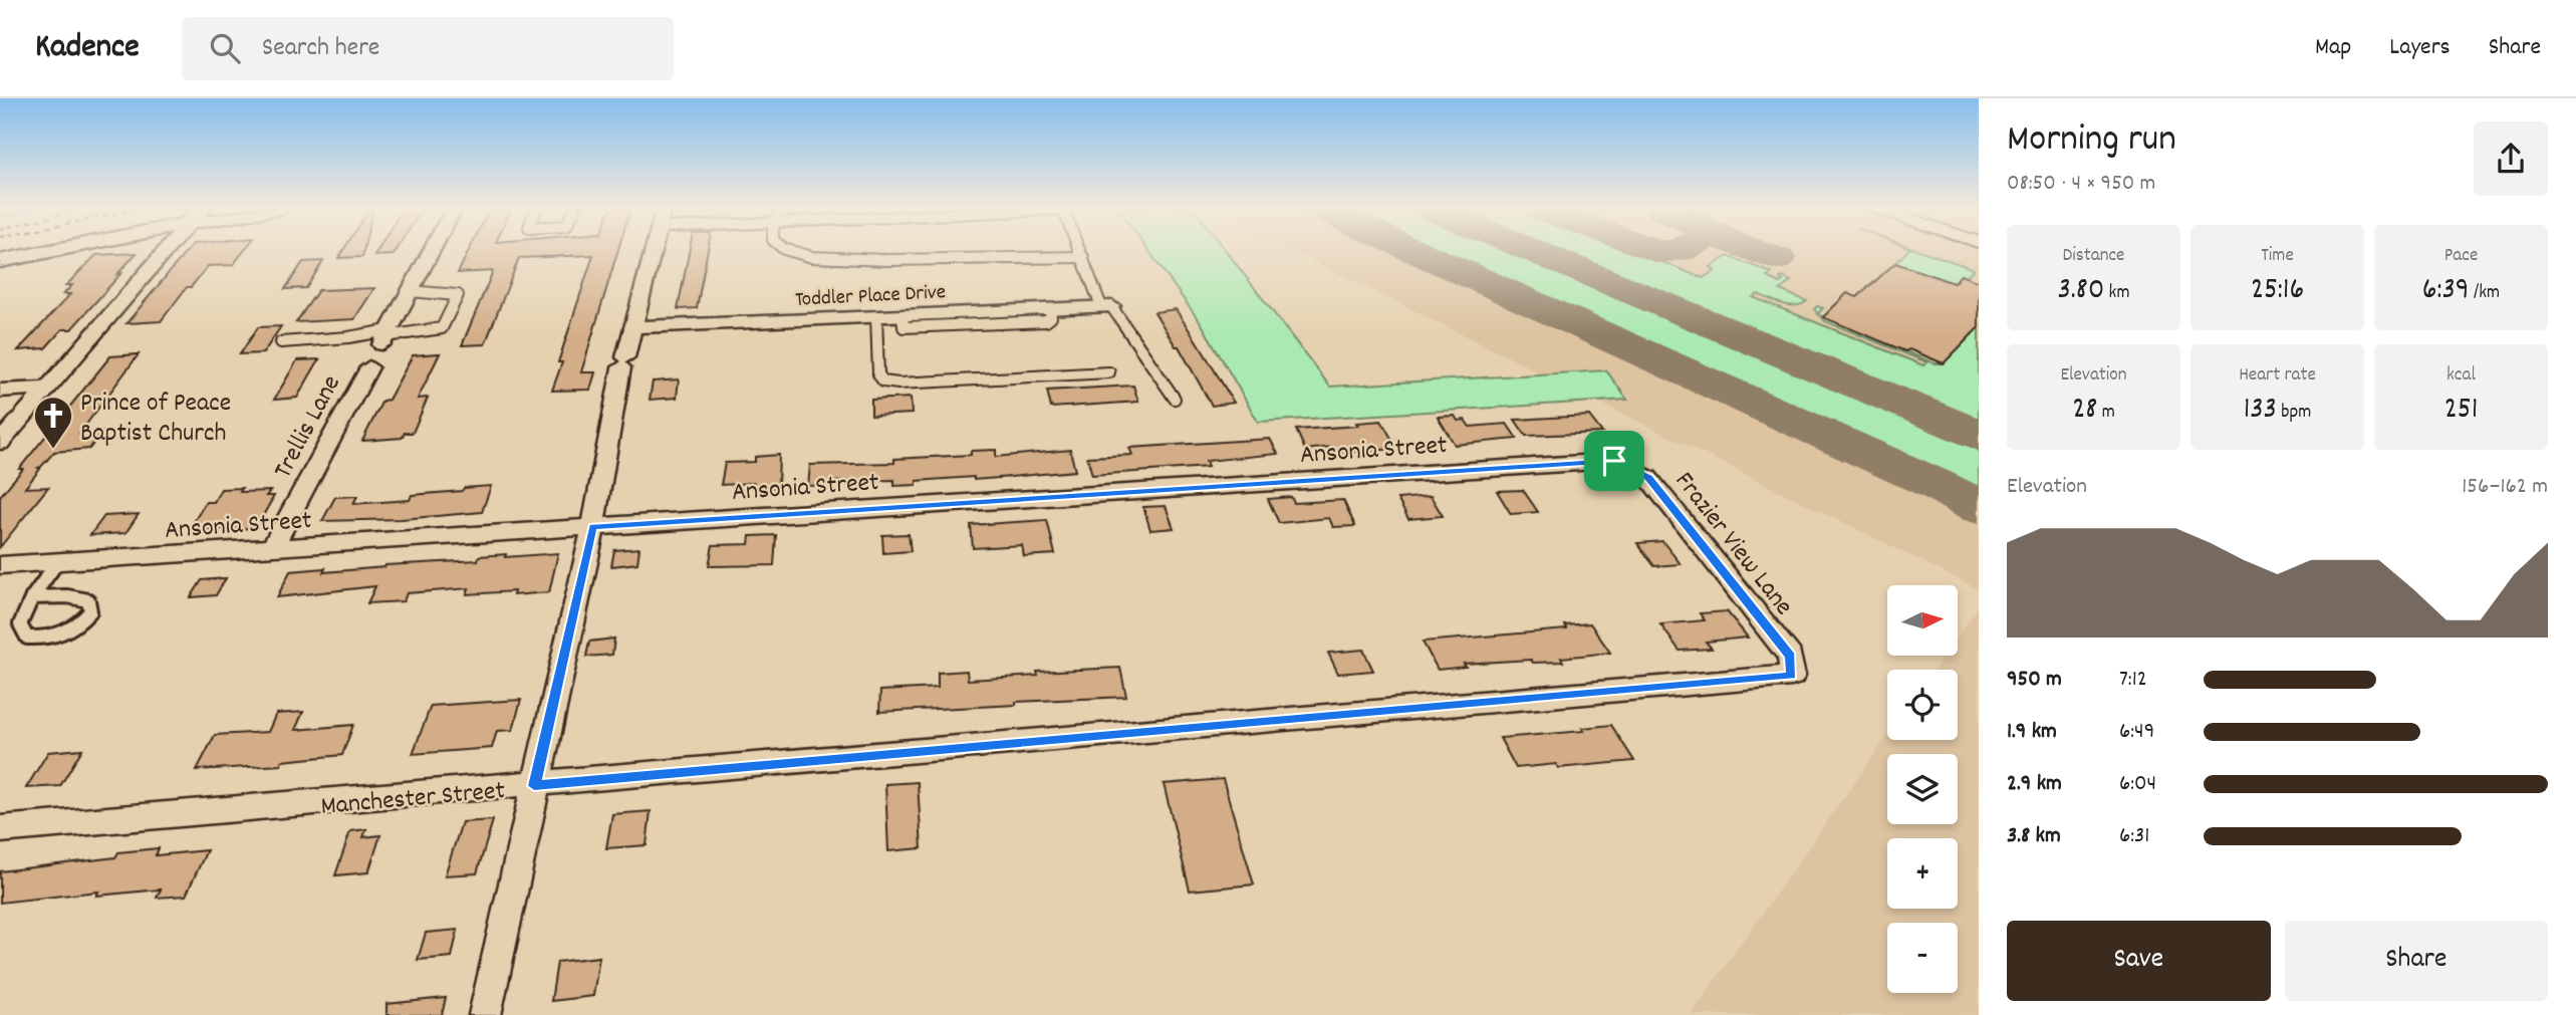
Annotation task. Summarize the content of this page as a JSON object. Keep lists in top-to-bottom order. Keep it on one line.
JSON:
{"streets":{"street":["Toddler Place Drive","Trellis Lane","Ansonia Street","Frazier View Lane","Manchester Street"]},"crossings":[["Trellis Lane","Ansonia Street"],["Ansonia Street","Frazier View Lane"],["Frazier View Lane","Manchester Street"]],"places":{"church":["Prince of Peace Baptist Church"]},"north":"right","page":{"header":"Kadence","search":"Search here","nav":["Map","Layers","Share"],"heading":["Morning run","08:50 · 4 × 950 m"],"stats":[["Distance","3.80 km"],["Time","25:16"],["Pace","6:39 /km"],["Elevation","28 m"],["Heart rate","133 bpm"],["kcal","251"]],"chart":["Elevation","156–162 m"],"map_buttons":["+","−"],"list":[{"name":"950 m","note":"7:12"},{"name":"1.9 km","note":"6:49"},{"name":"2.9 km","note":"6:04"},{"name":"3.8 km","note":"6:31"}],"buttons":["Save","Share"]}}
